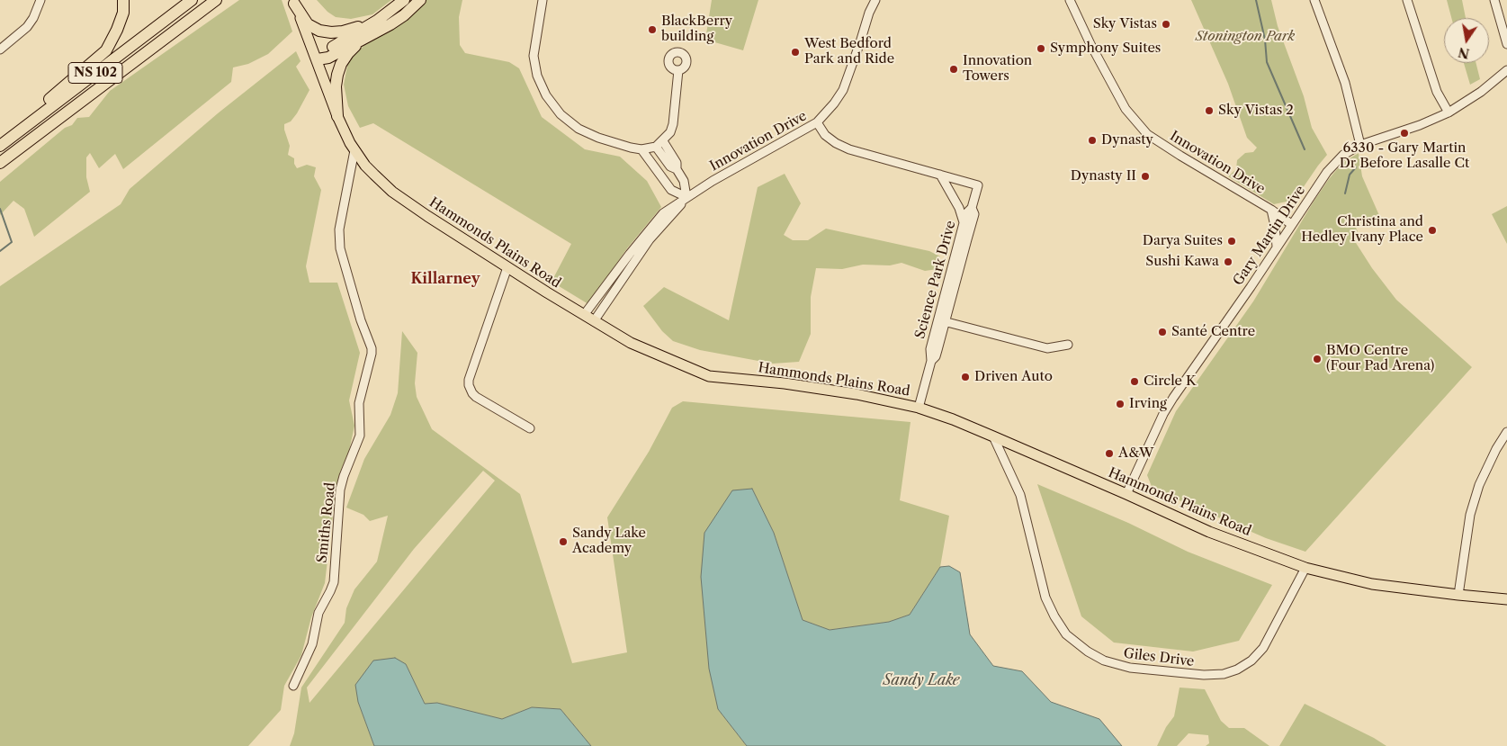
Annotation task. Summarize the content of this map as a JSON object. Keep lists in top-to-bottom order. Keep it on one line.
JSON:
{"streets":{"highway":["NS 102"],"main road":["Hammonds Plains Road"],"street":["Innovation Drive","Gary Martin Drive","Science Park Drive","Smiths Road","Giles Drive"]},"crossings":[["Innovation Drive","Gary Martin Drive"],["Innovation Drive","Hammonds Plains Road"],["Gary Martin Drive","Hammonds Plains Road"],["Hammonds Plains Road","Science Park Drive"],["Hammonds Plains Road","Smiths Road"],["Hammonds Plains Road","Giles Drive"]],"districts":["Killarney"],"water":["Sandy Lake"],"parks":["Stonington Park"],"places":["Sky Vistas","BlackBerry building","Symphony Suites","West Bedford Park and Ride","Innovation Towers","Sky Vistas 2","6330 - Gary Martin Dr Before Lasalle Ct","Dynasty","Dynasty II","Christina and Hedley Ivany Place","Darya Suites","Sushi Kawa","Santé Centre","BMO Centre (Four Pad Arena)","Driven Auto","Circle K","Irving","A&W","Sandy Lake Academy"],"north":"bottom"}
